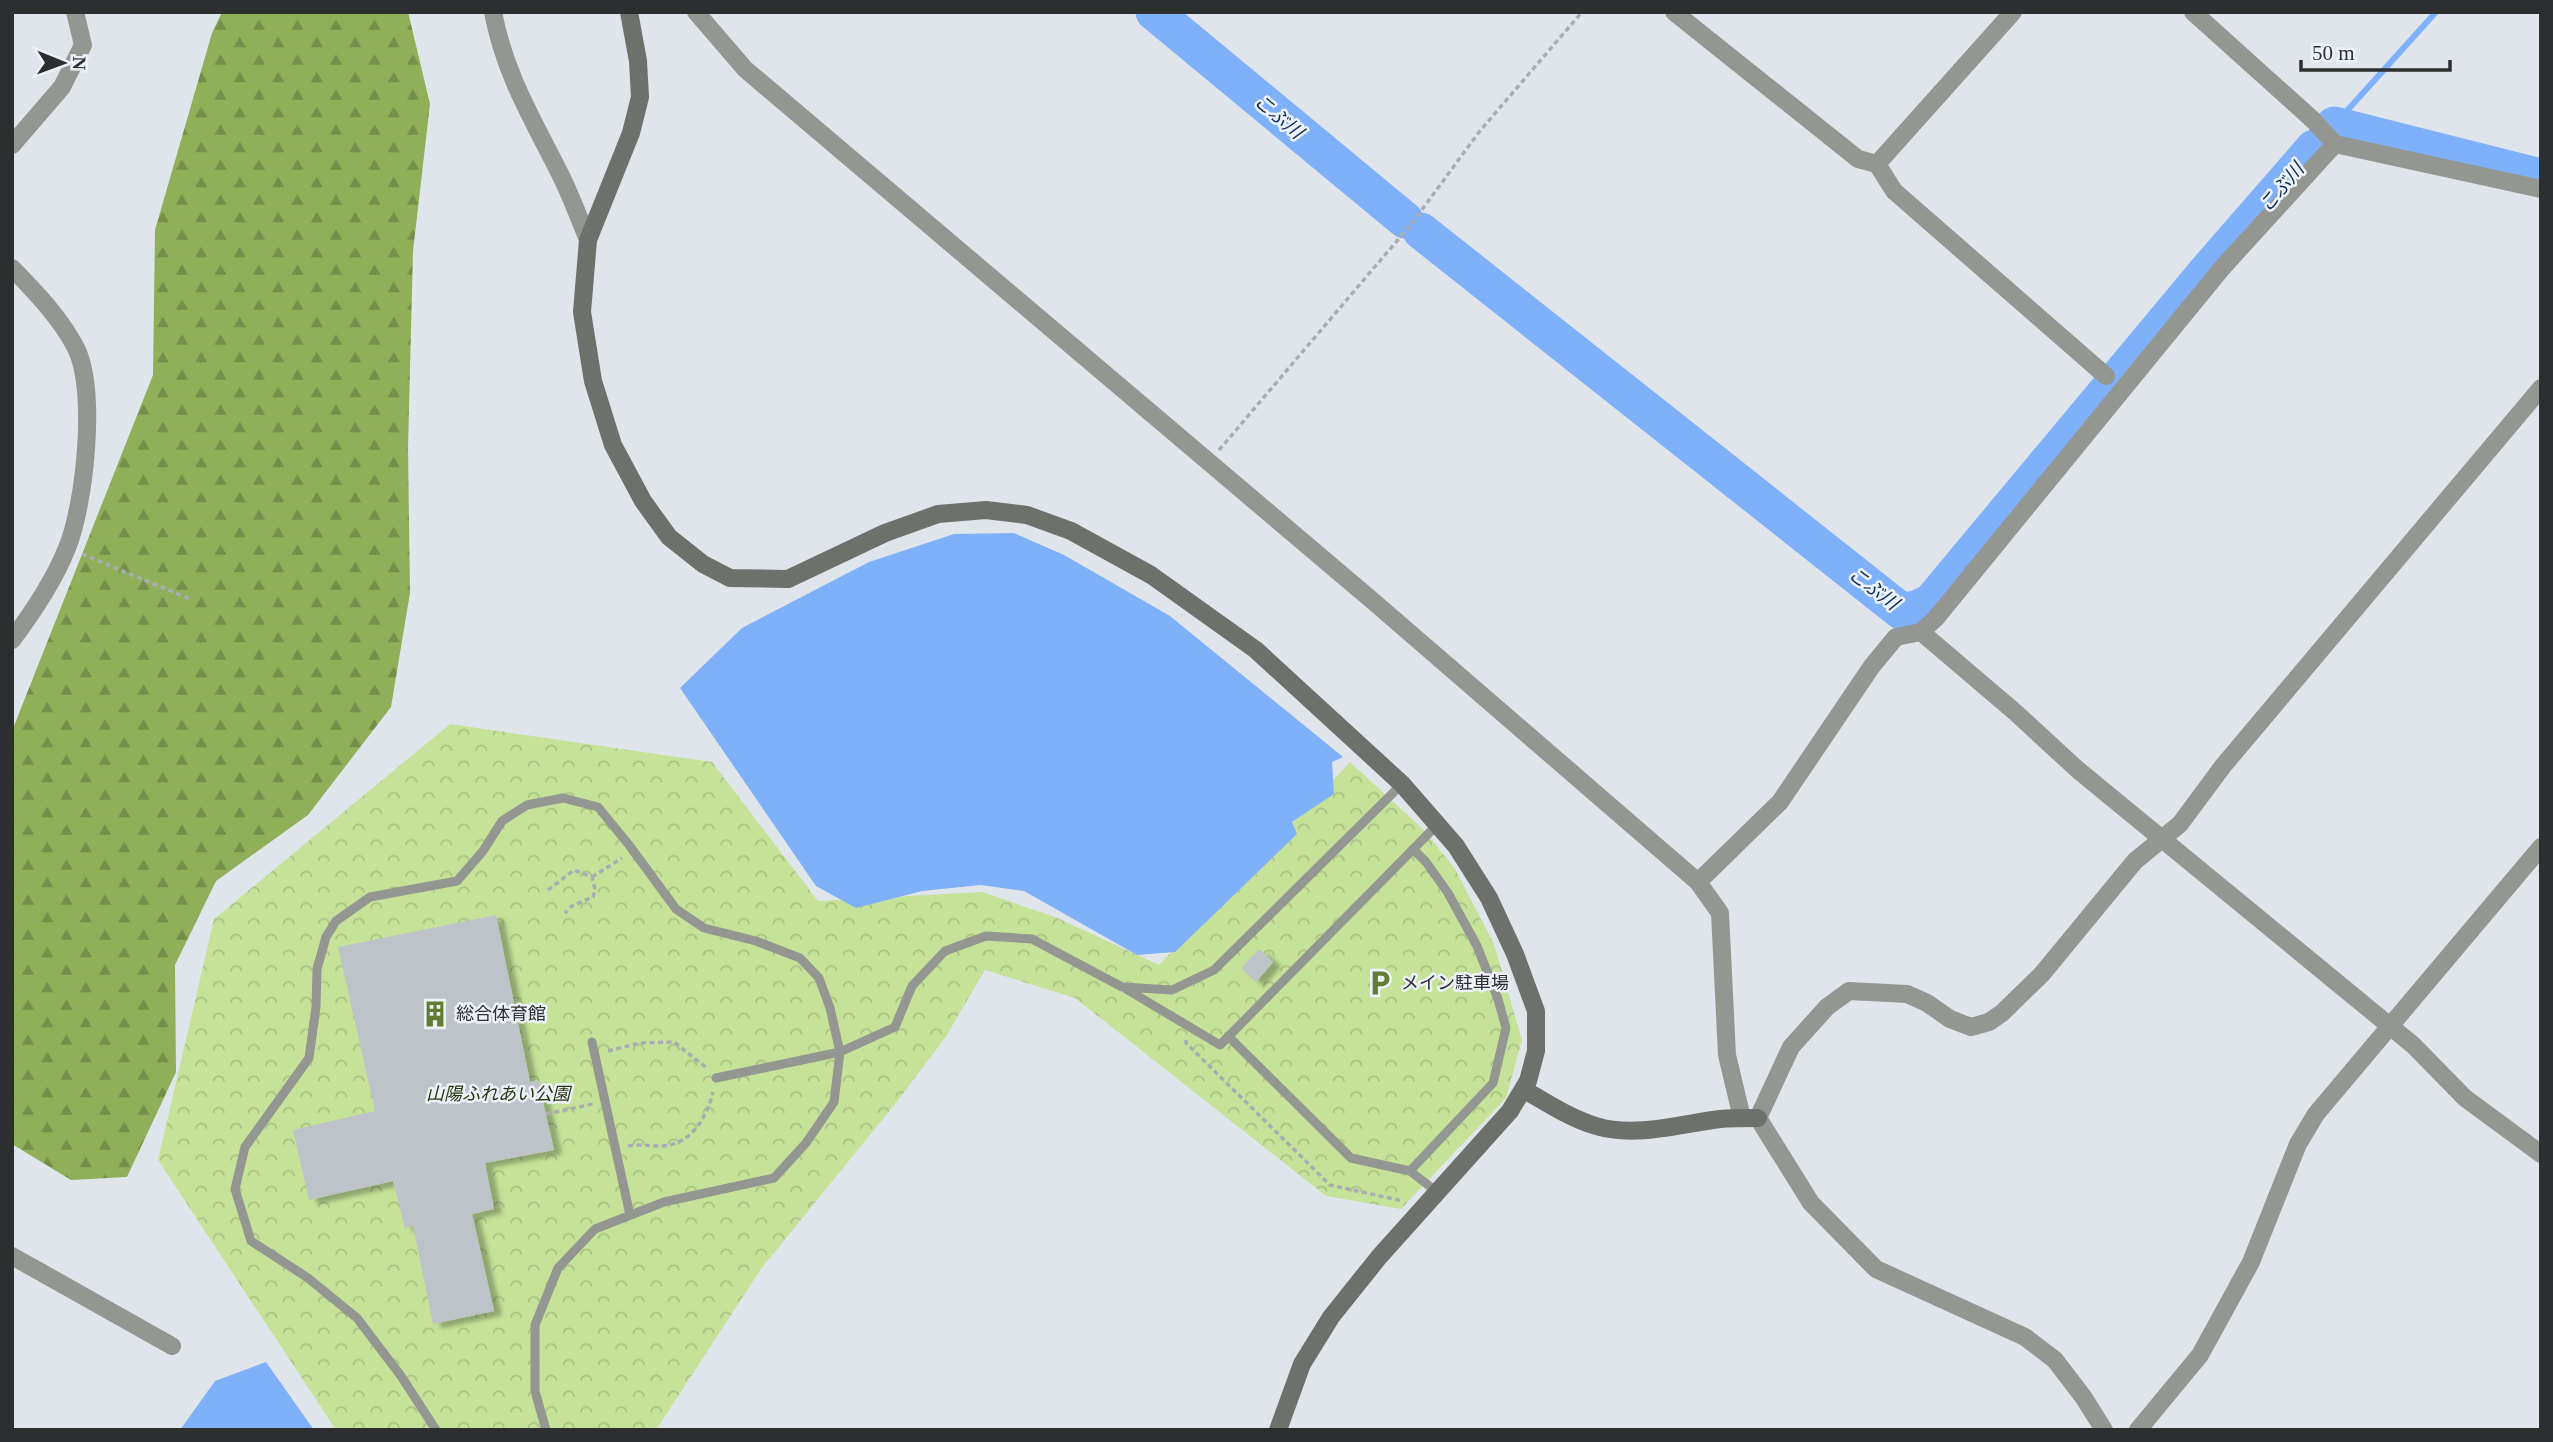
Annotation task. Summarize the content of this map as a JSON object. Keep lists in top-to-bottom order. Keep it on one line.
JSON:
{"water":["こぶ川"],"parks":["山陽ふれあい公園"],"places":{"parking":["メイン駐車場"],"building":["総合体育館"]},"scale_bar":"50 m","north":"right"}
